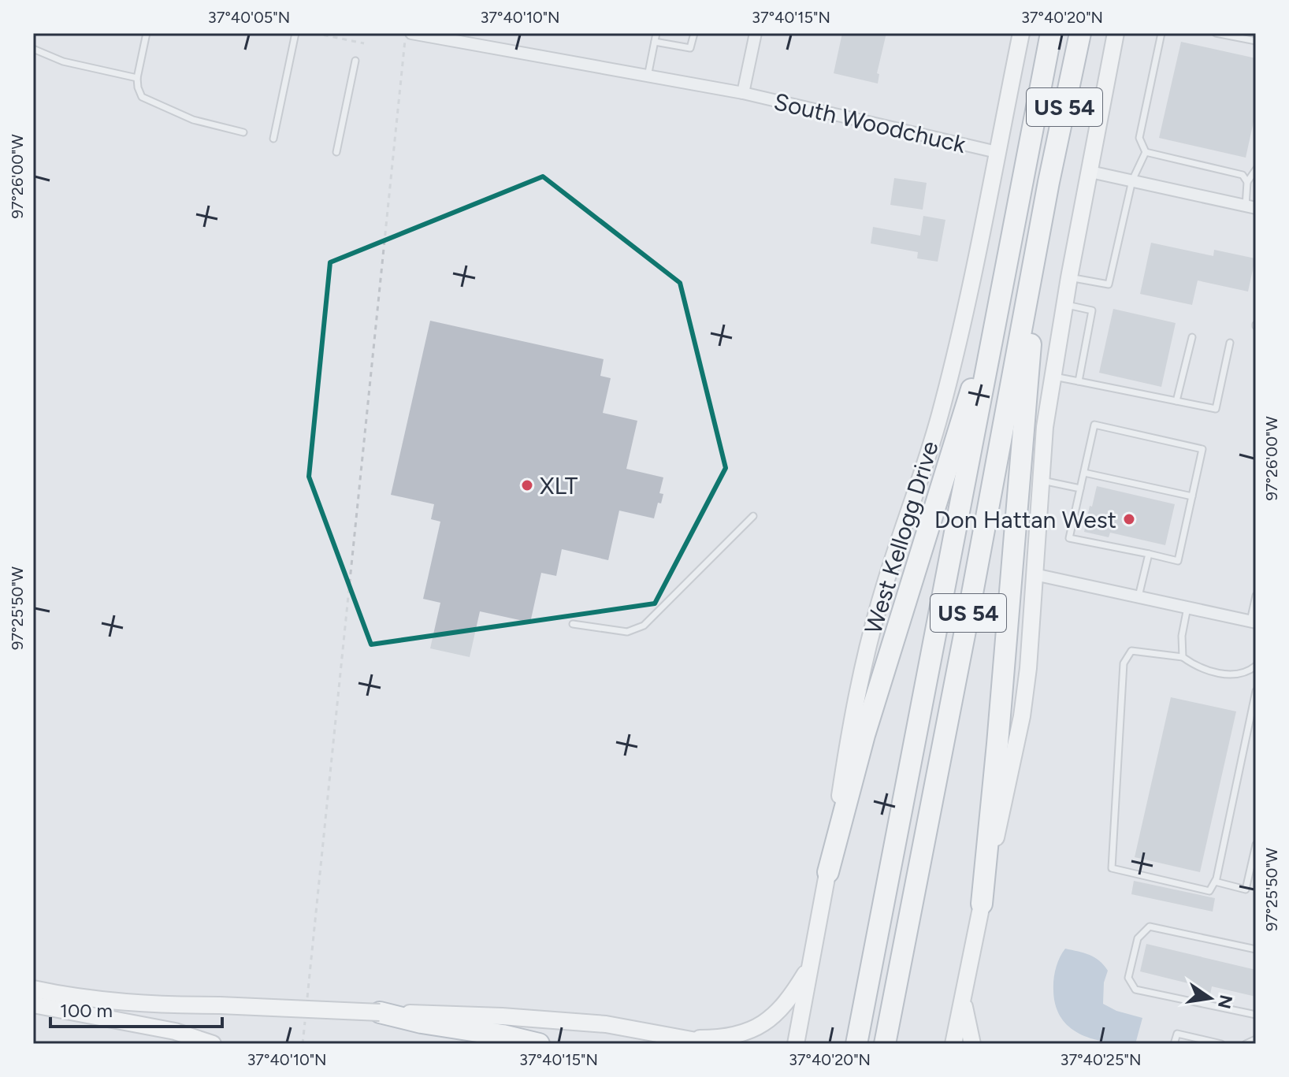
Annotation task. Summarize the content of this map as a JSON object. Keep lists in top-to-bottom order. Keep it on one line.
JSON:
{"streets":{"highway":["US 54"],"main road":["West Kellogg Drive"],"street":["South Woodchuck"]},"crossings":[["South Woodchuck","West Kellogg Drive"]],"places":["XLT","Don Hattan West"],"scale_bar":"100 m","north":"right","coordinates":["37°40'05\"N","37°40'10\"N","37°40'15\"N","37°40'20\"N","97°26'00\"W","97°25'50\"W","37°40'25\"N"]}
